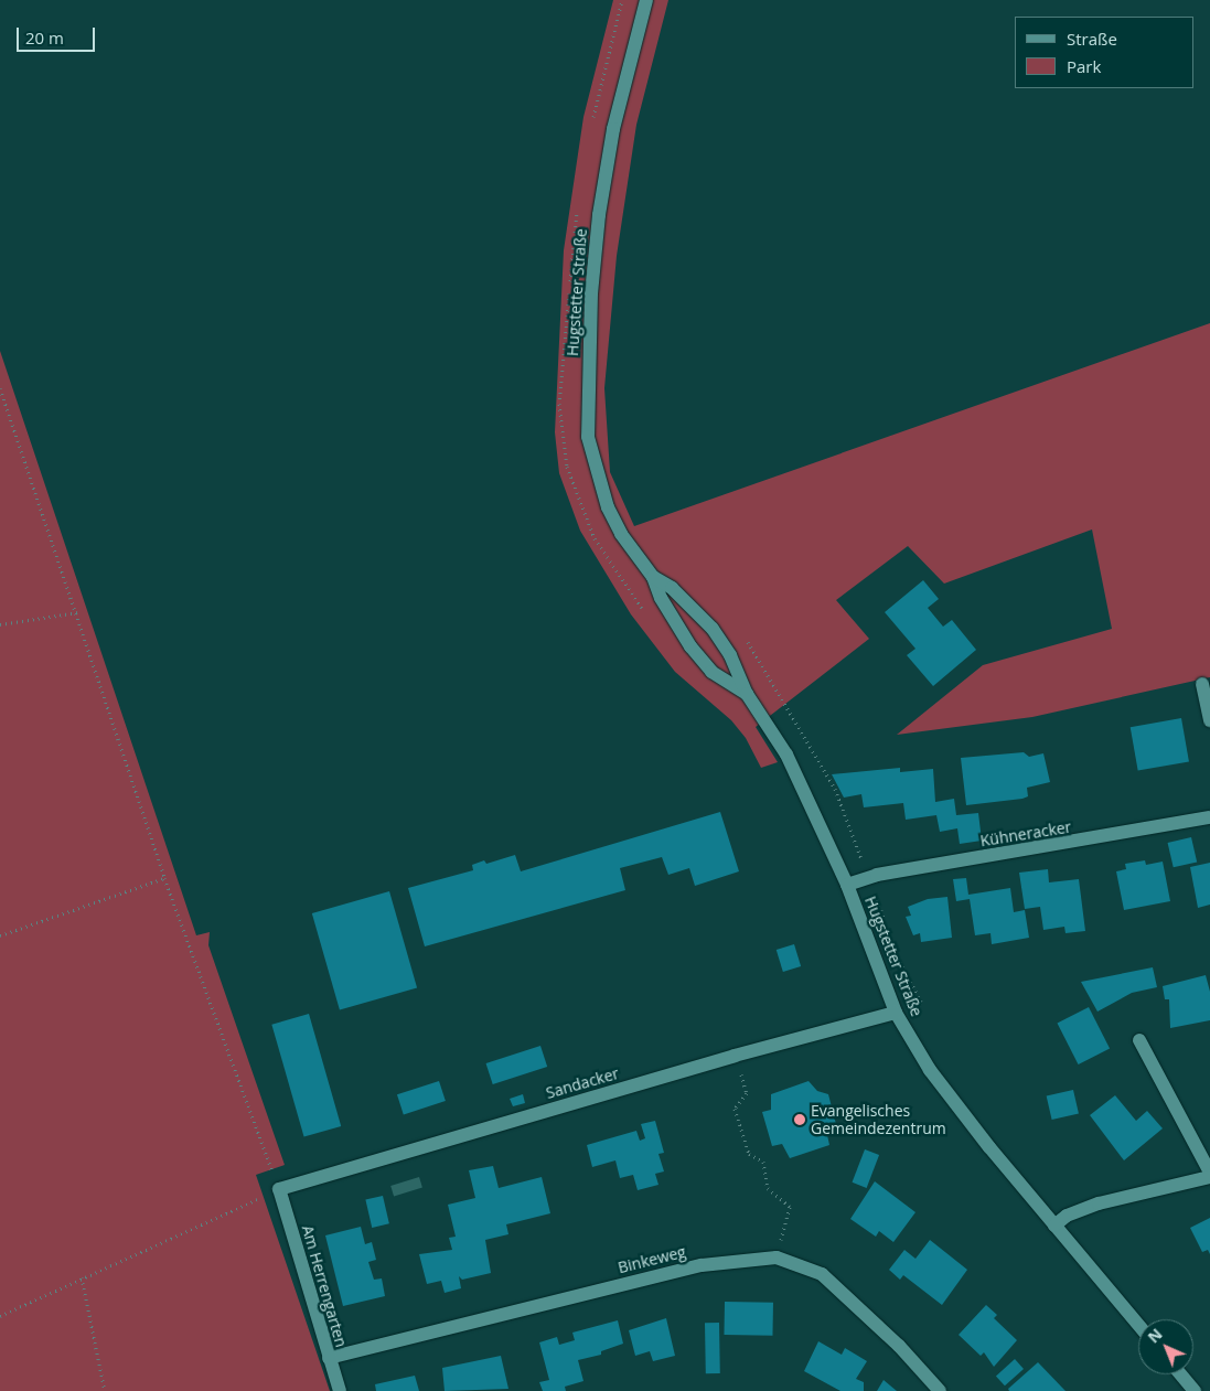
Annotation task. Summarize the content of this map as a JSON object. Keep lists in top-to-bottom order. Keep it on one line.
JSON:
{"streets":{"street":["Hugstetter Straße","Kühneracker","Sandacker","Binkeweg","Am Herrengarten"]},"crossings":[["Hugstetter Straße","Kühneracker"],["Hugstetter Straße","Sandacker"],["Sandacker","Am Herrengarten"],["Binkeweg","Am Herrengarten"]],"places":["Evangelisches Gemeindezentrum"],"legend":["Straße","Park"],"scale_bar":"20 m","north":"top left"}
